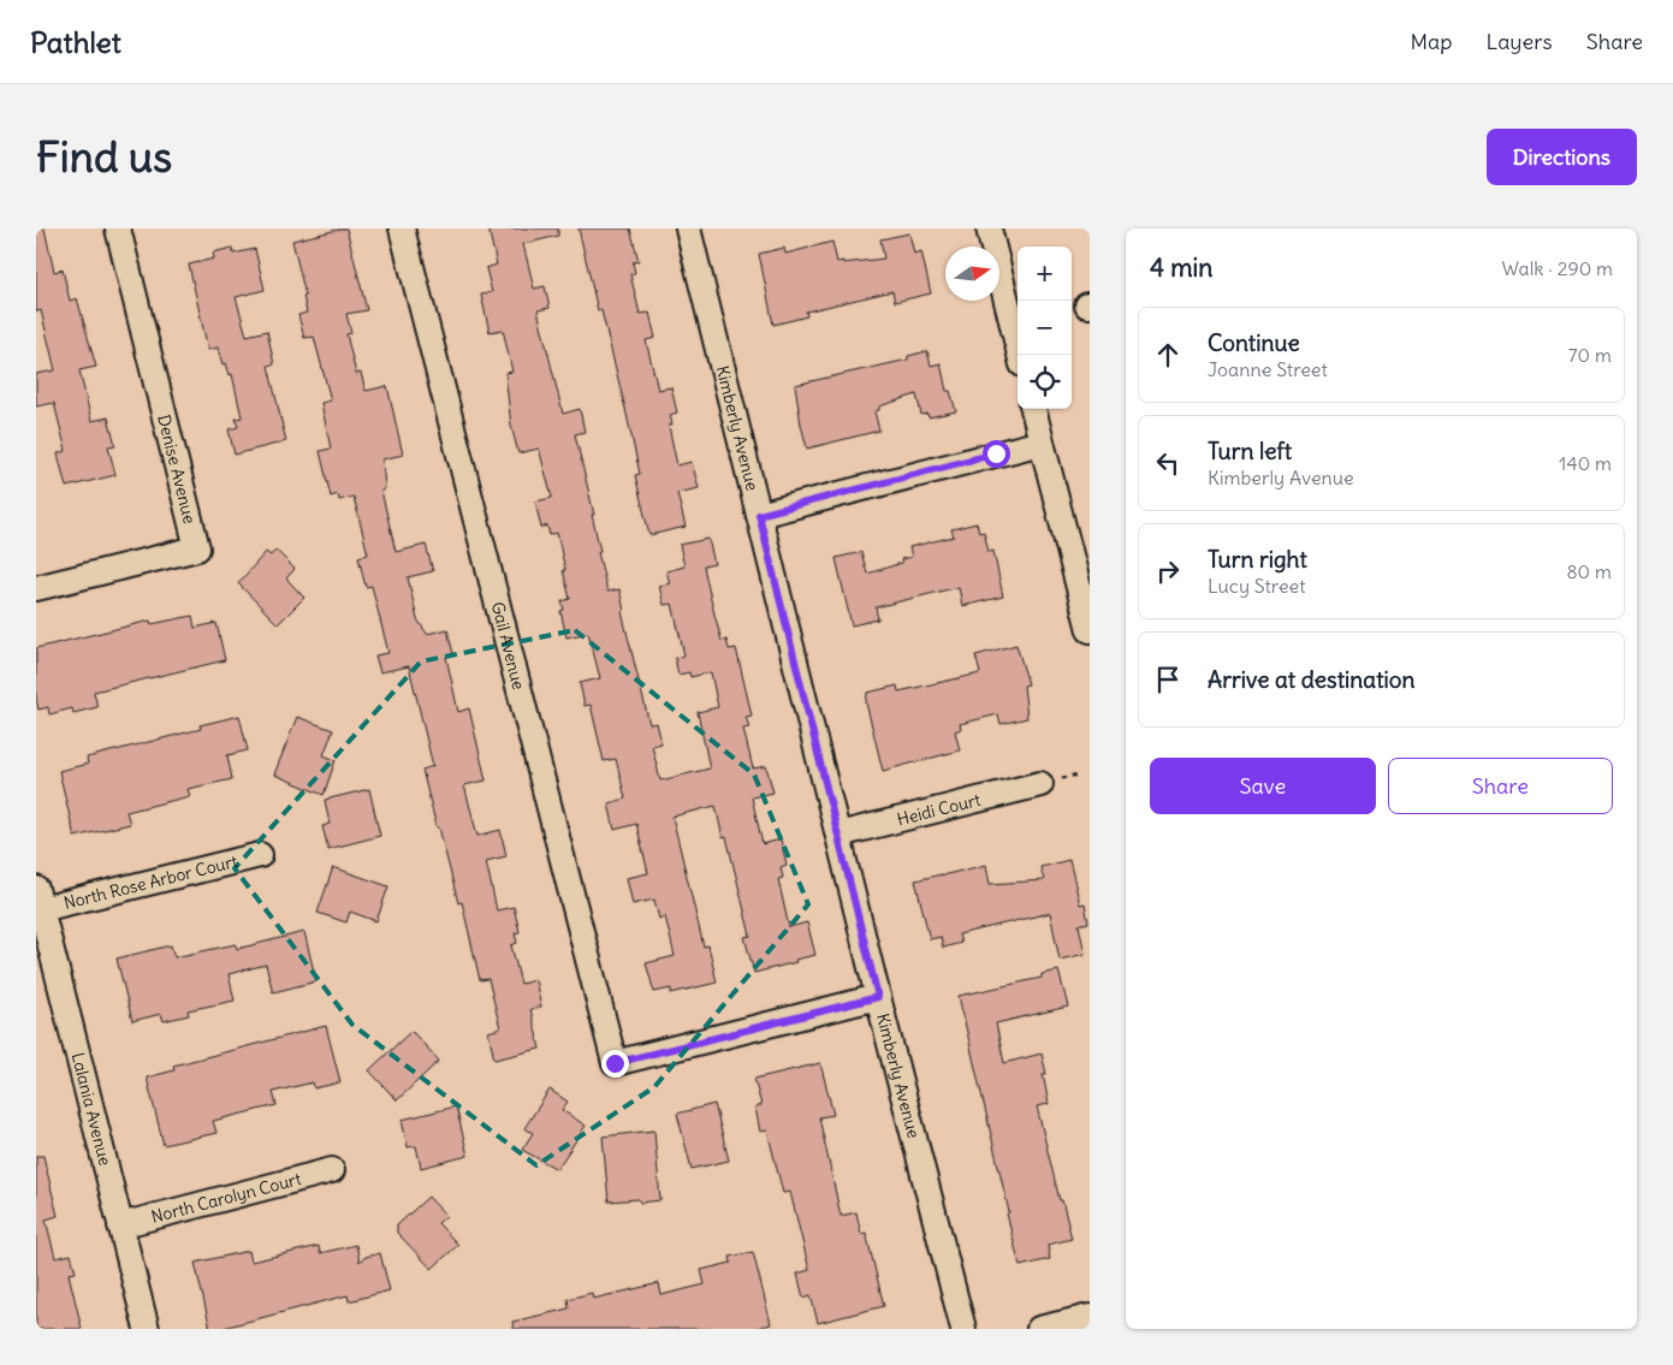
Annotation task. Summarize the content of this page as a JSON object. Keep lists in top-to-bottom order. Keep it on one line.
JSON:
{"streets":{"street":["Kimberly Avenue","Denise Avenue","Gail Avenue","Heidi Court","North Rose Arbor Court","Lalania Avenue","North Carolyn Court"]},"crossings":[["Kimberly Avenue","Gail Avenue"],["Kimberly Avenue","Heidi Court"],["North Rose Arbor Court","Lalania Avenue"],["Lalania Avenue","North Carolyn Court"]],"north":"right","page":{"header":"Pathlet","nav":["Map","Layers","Share"],"buttons":["Directions",["Save","Share"]],"title":"Find us","heading":["4 min","Walk · 290 m"],"map_buttons":["+","−"],"list":[["Continue","Joanne Street","70 m"],["Turn left","Kimberly Avenue","140 m"],["Turn right","Lucy Street","80 m"],"Arrive at destination"]}}
